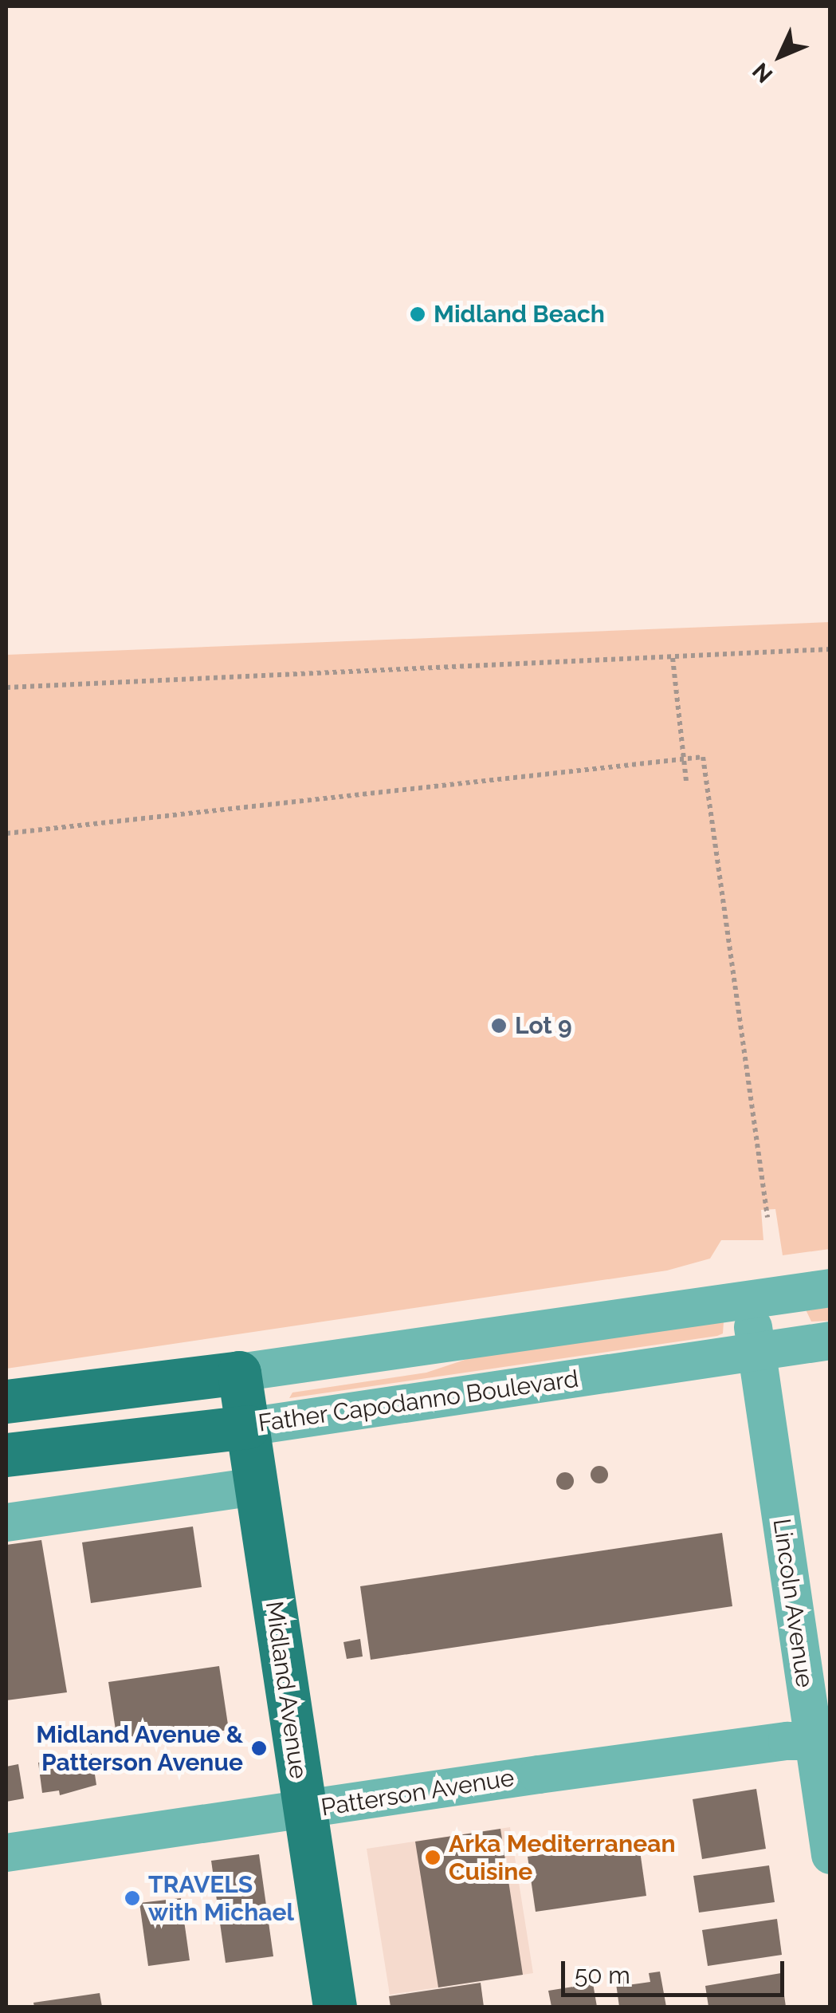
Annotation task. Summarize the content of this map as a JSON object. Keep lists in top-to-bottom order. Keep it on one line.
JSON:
{"streets":{"main road":["Father Capodanno Boulevard","Midland Avenue"],"street":["Lincoln Avenue","Patterson Avenue"]},"crossings":[["Father Capodanno Boulevard","Lincoln Avenue"],["Father Capodanno Boulevard","Midland Avenue"],["Lincoln Avenue","Patterson Avenue"],["Midland Avenue","Patterson Avenue"]],"places":["Midland Beach","Lot 9","Midland Avenue & Patterson Avenue","Arka Mediterranean Cuisine","TRAVELS with Michael"],"scale_bar":"50 m","north":"bottom left"}
